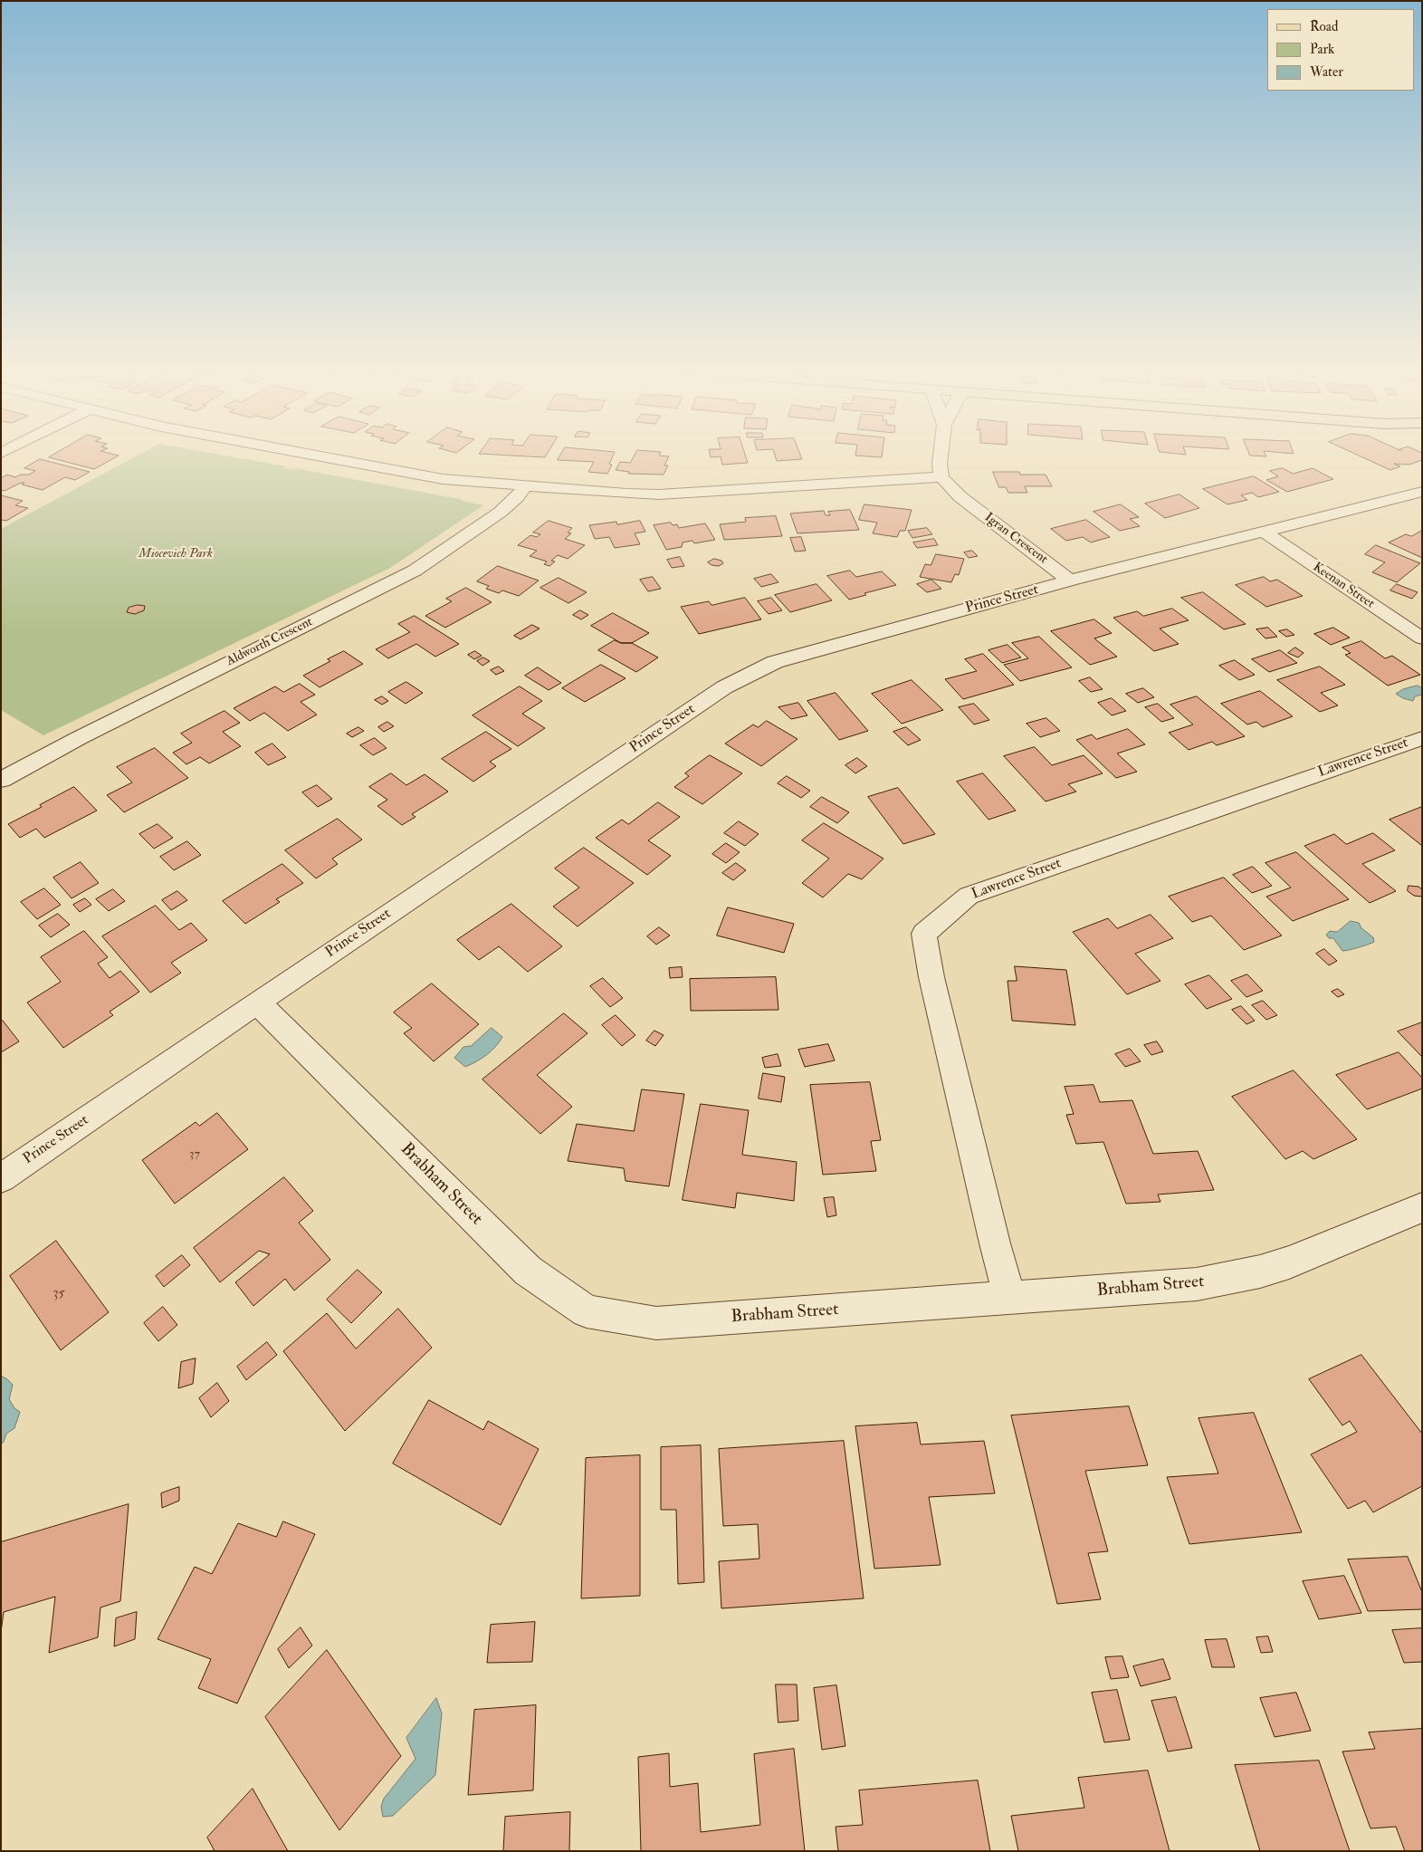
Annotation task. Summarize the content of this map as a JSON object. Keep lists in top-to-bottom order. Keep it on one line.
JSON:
{"streets":{"street":["Igran Crescent","Keenan Street","Prince Street","Aldworth Crescent","Lawrence Street","Brabham Street"]},"crossings":[["Igran Crescent","Prince Street"],["Keenan Street","Prince Street"],["Prince Street","Brabham Street"],["Lawrence Street","Brabham Street"]],"parks":["Miocevich Park"],"house_numbers":["37","35"],"legend":["Road","Park","Water"]}
